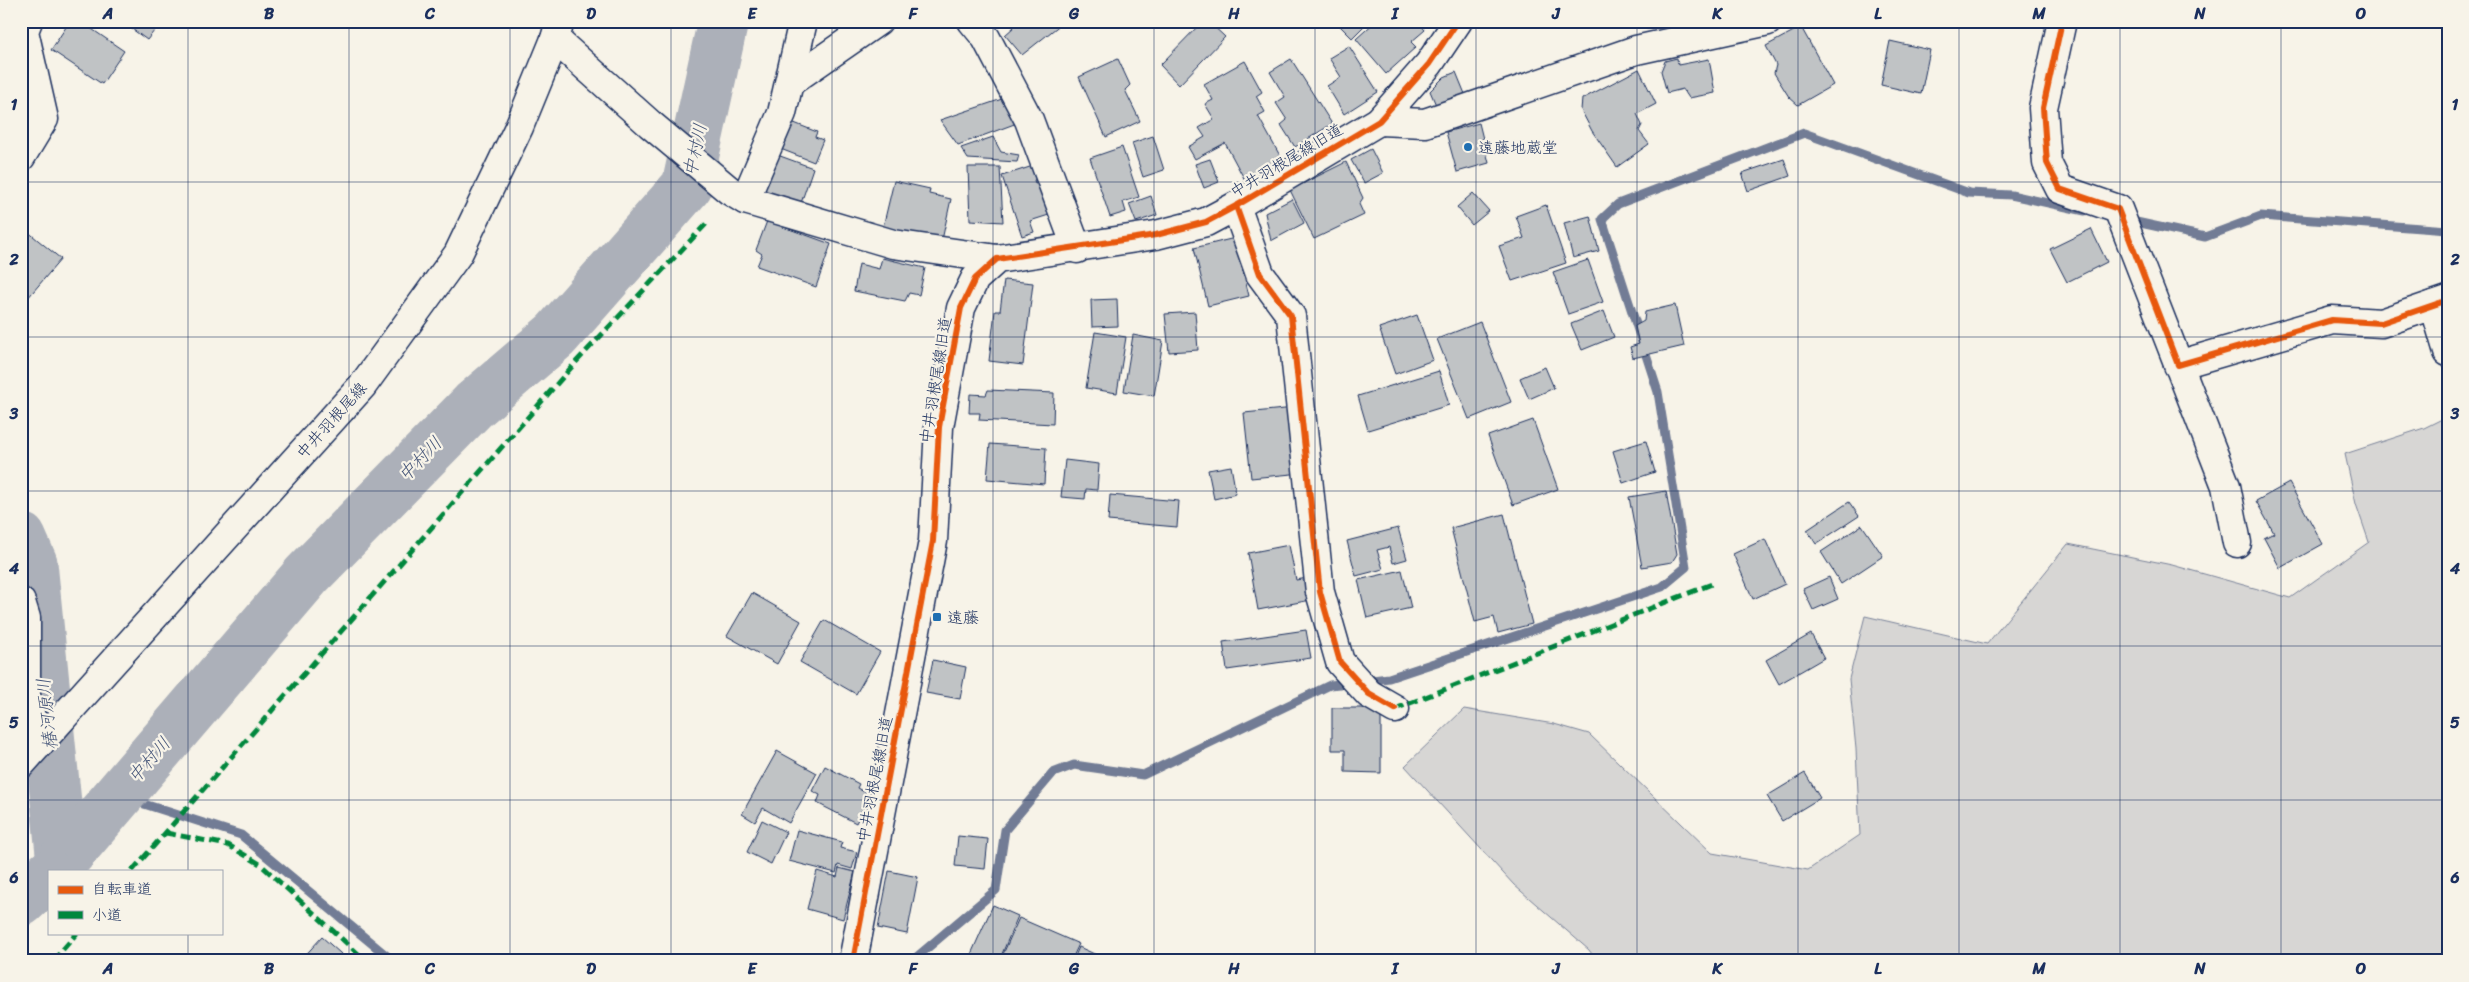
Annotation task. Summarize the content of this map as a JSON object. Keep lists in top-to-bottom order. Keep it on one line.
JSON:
{"streets":{"street":["中井羽根尾線旧道","中井羽根尾線"]},"water":["中村川","椿河原川"],"places":{"other":["遠藤地蔵堂"],"transit":["遠藤"]},"legend":["自転車道","小道"],"grid":{"columns":["A","B","C","D","E","F","G","H","I","J","K","L","M","N","O"],"rows":["1","2","3","4","5","6"]}}
